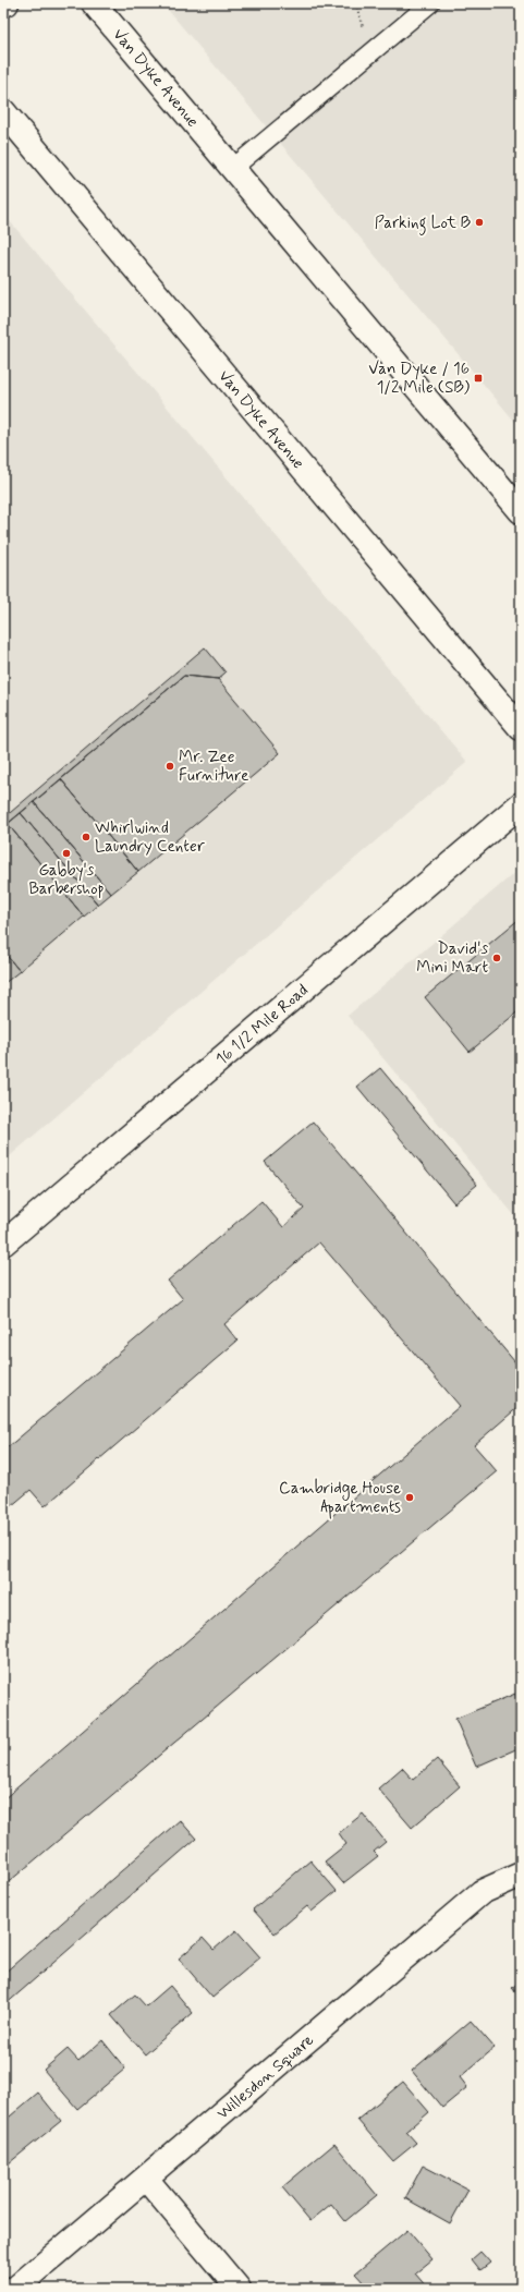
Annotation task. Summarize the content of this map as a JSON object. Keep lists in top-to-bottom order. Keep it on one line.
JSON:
{"streets":{"main road":["Van Dyke Avenue","16 1/2 Mile Road","Willesdon Square"]},"places":{"other":["Parking Lot B","Mr. Zee Furniture","Whirlwind Laundry Center","Gabby's Barbershop","David's Mini Mart","Cambridge House Apartments"],"transit":["Van Dyke / 16 1/2 Mile (SB)"]}}
